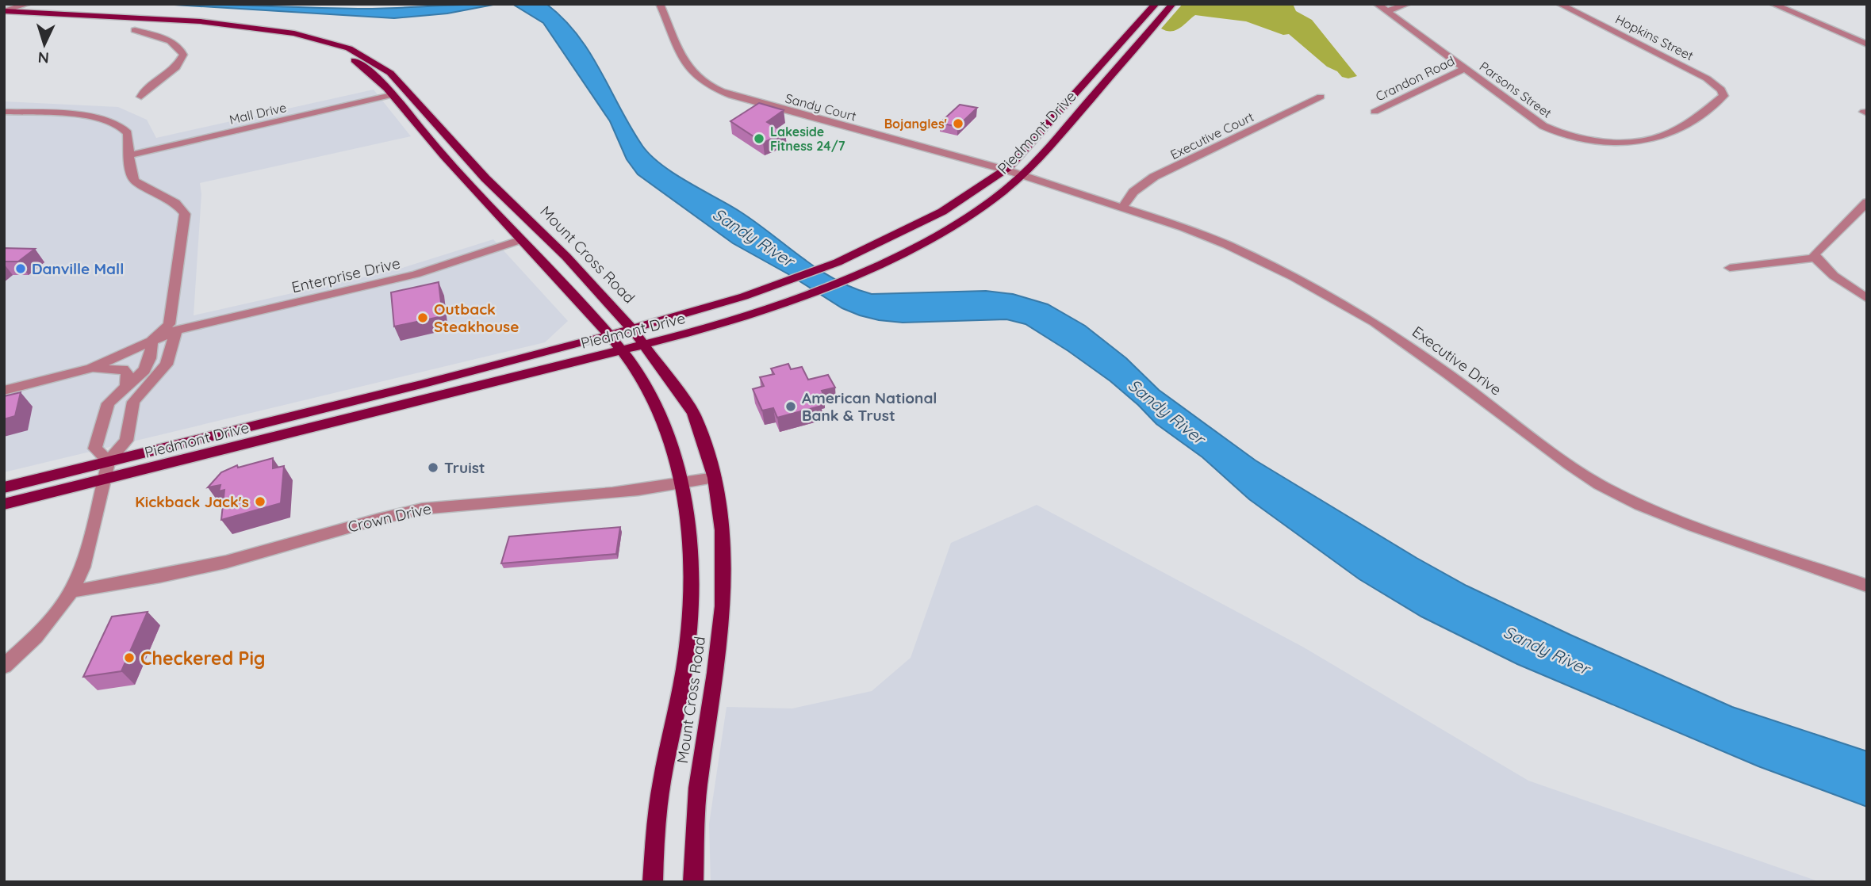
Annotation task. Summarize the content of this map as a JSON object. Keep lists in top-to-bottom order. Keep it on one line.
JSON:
{"streets":{"main road":["Piedmont Drive","Mount Cross Road"],"street":["Hopkins Street","Crandon Road","Parsons Street","Sandy Court","Mall Drive","Executive Court","Enterprise Drive","Executive Drive","Crown Drive"]},"crossings":[["Hopkins Street","Parsons Street"],["Crandon Road","Parsons Street"],["Sandy Court","Piedmont Drive"],["Sandy Court","Executive Drive"],["Mall Drive","Mount Cross Road"],["Piedmont Drive","Mount Cross Road"],["Piedmont Drive","Executive Drive"],["Executive Court","Executive Drive"],["Mount Cross Road","Enterprise Drive"],["Mount Cross Road","Crown Drive"]],"water":["Sandy River"],"places":["Bojangles'","Lakeside Fitness 24/7","Danville Mall","Outback Steakhouse","American National Bank & Trust","Truist","Kickback Jack's","Checkered Pig"],"north":"bottom"}
